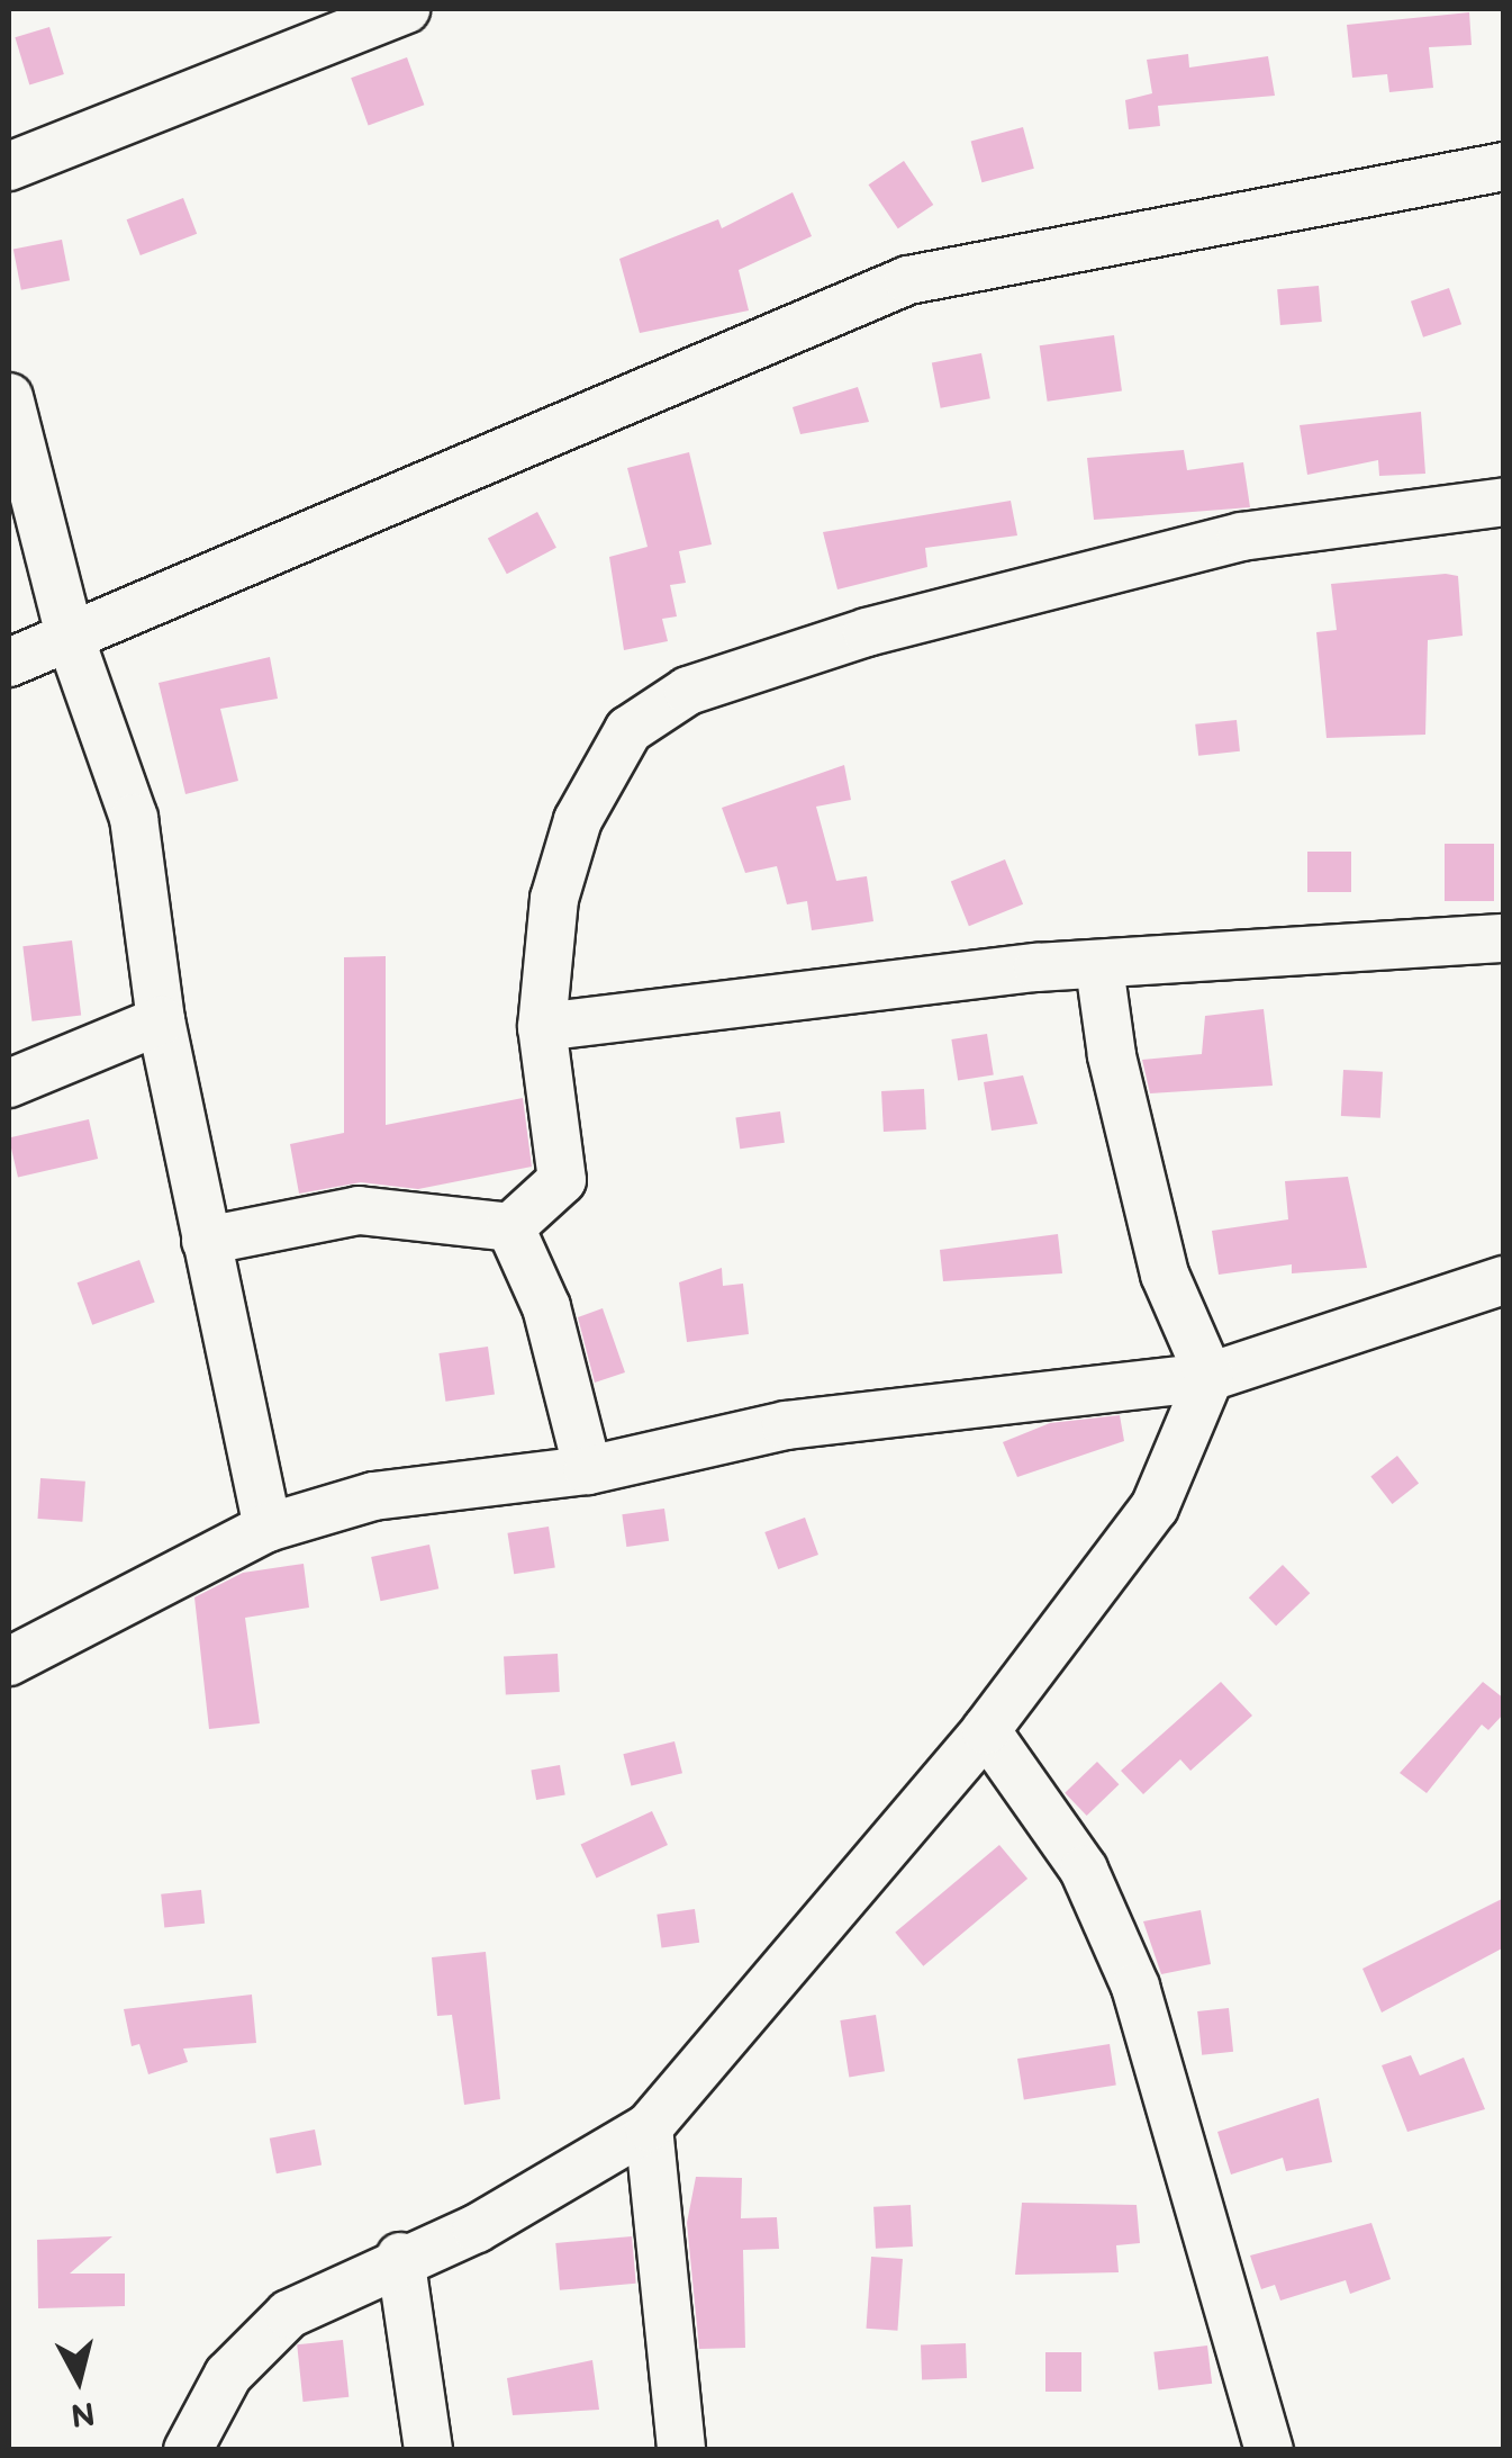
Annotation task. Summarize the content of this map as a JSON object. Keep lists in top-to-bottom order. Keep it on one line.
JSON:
{"north":"bottom"}
